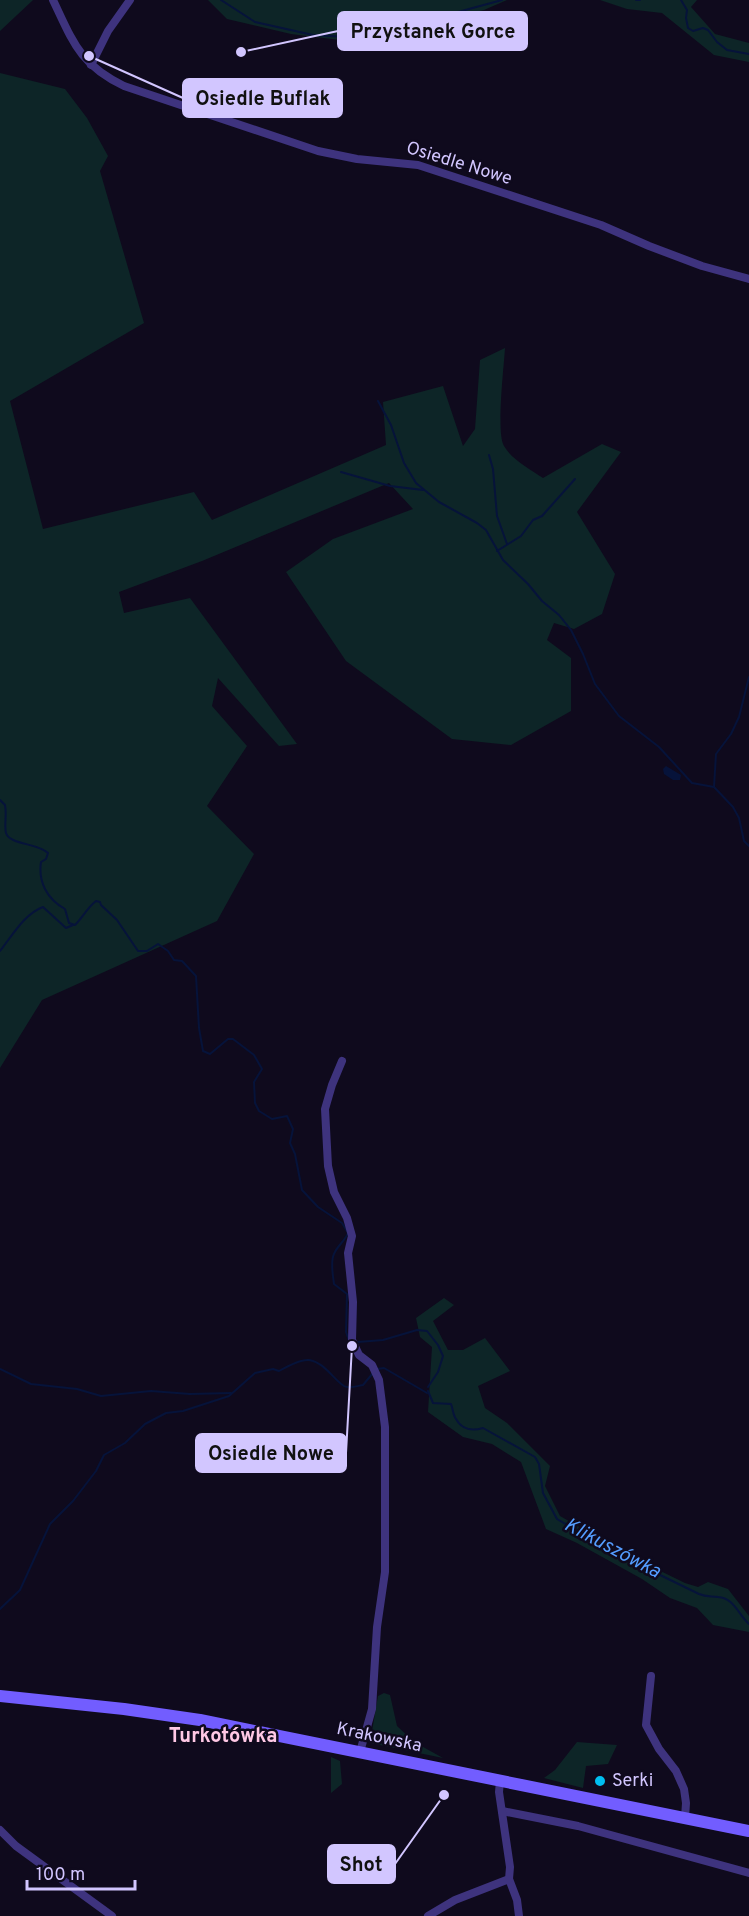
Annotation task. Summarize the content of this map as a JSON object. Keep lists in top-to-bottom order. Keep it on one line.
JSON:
{"streets":{"main road":["Krakowska"],"street":["Osiedle Nowe"]},"districts":["Turkotówka"],"water":["Klikuszówka"],"places":["Przystanek Gorce","Osiedle Buflak","Osiedle Nowe","Serki","Shot"],"scale_bar":"100 m"}
